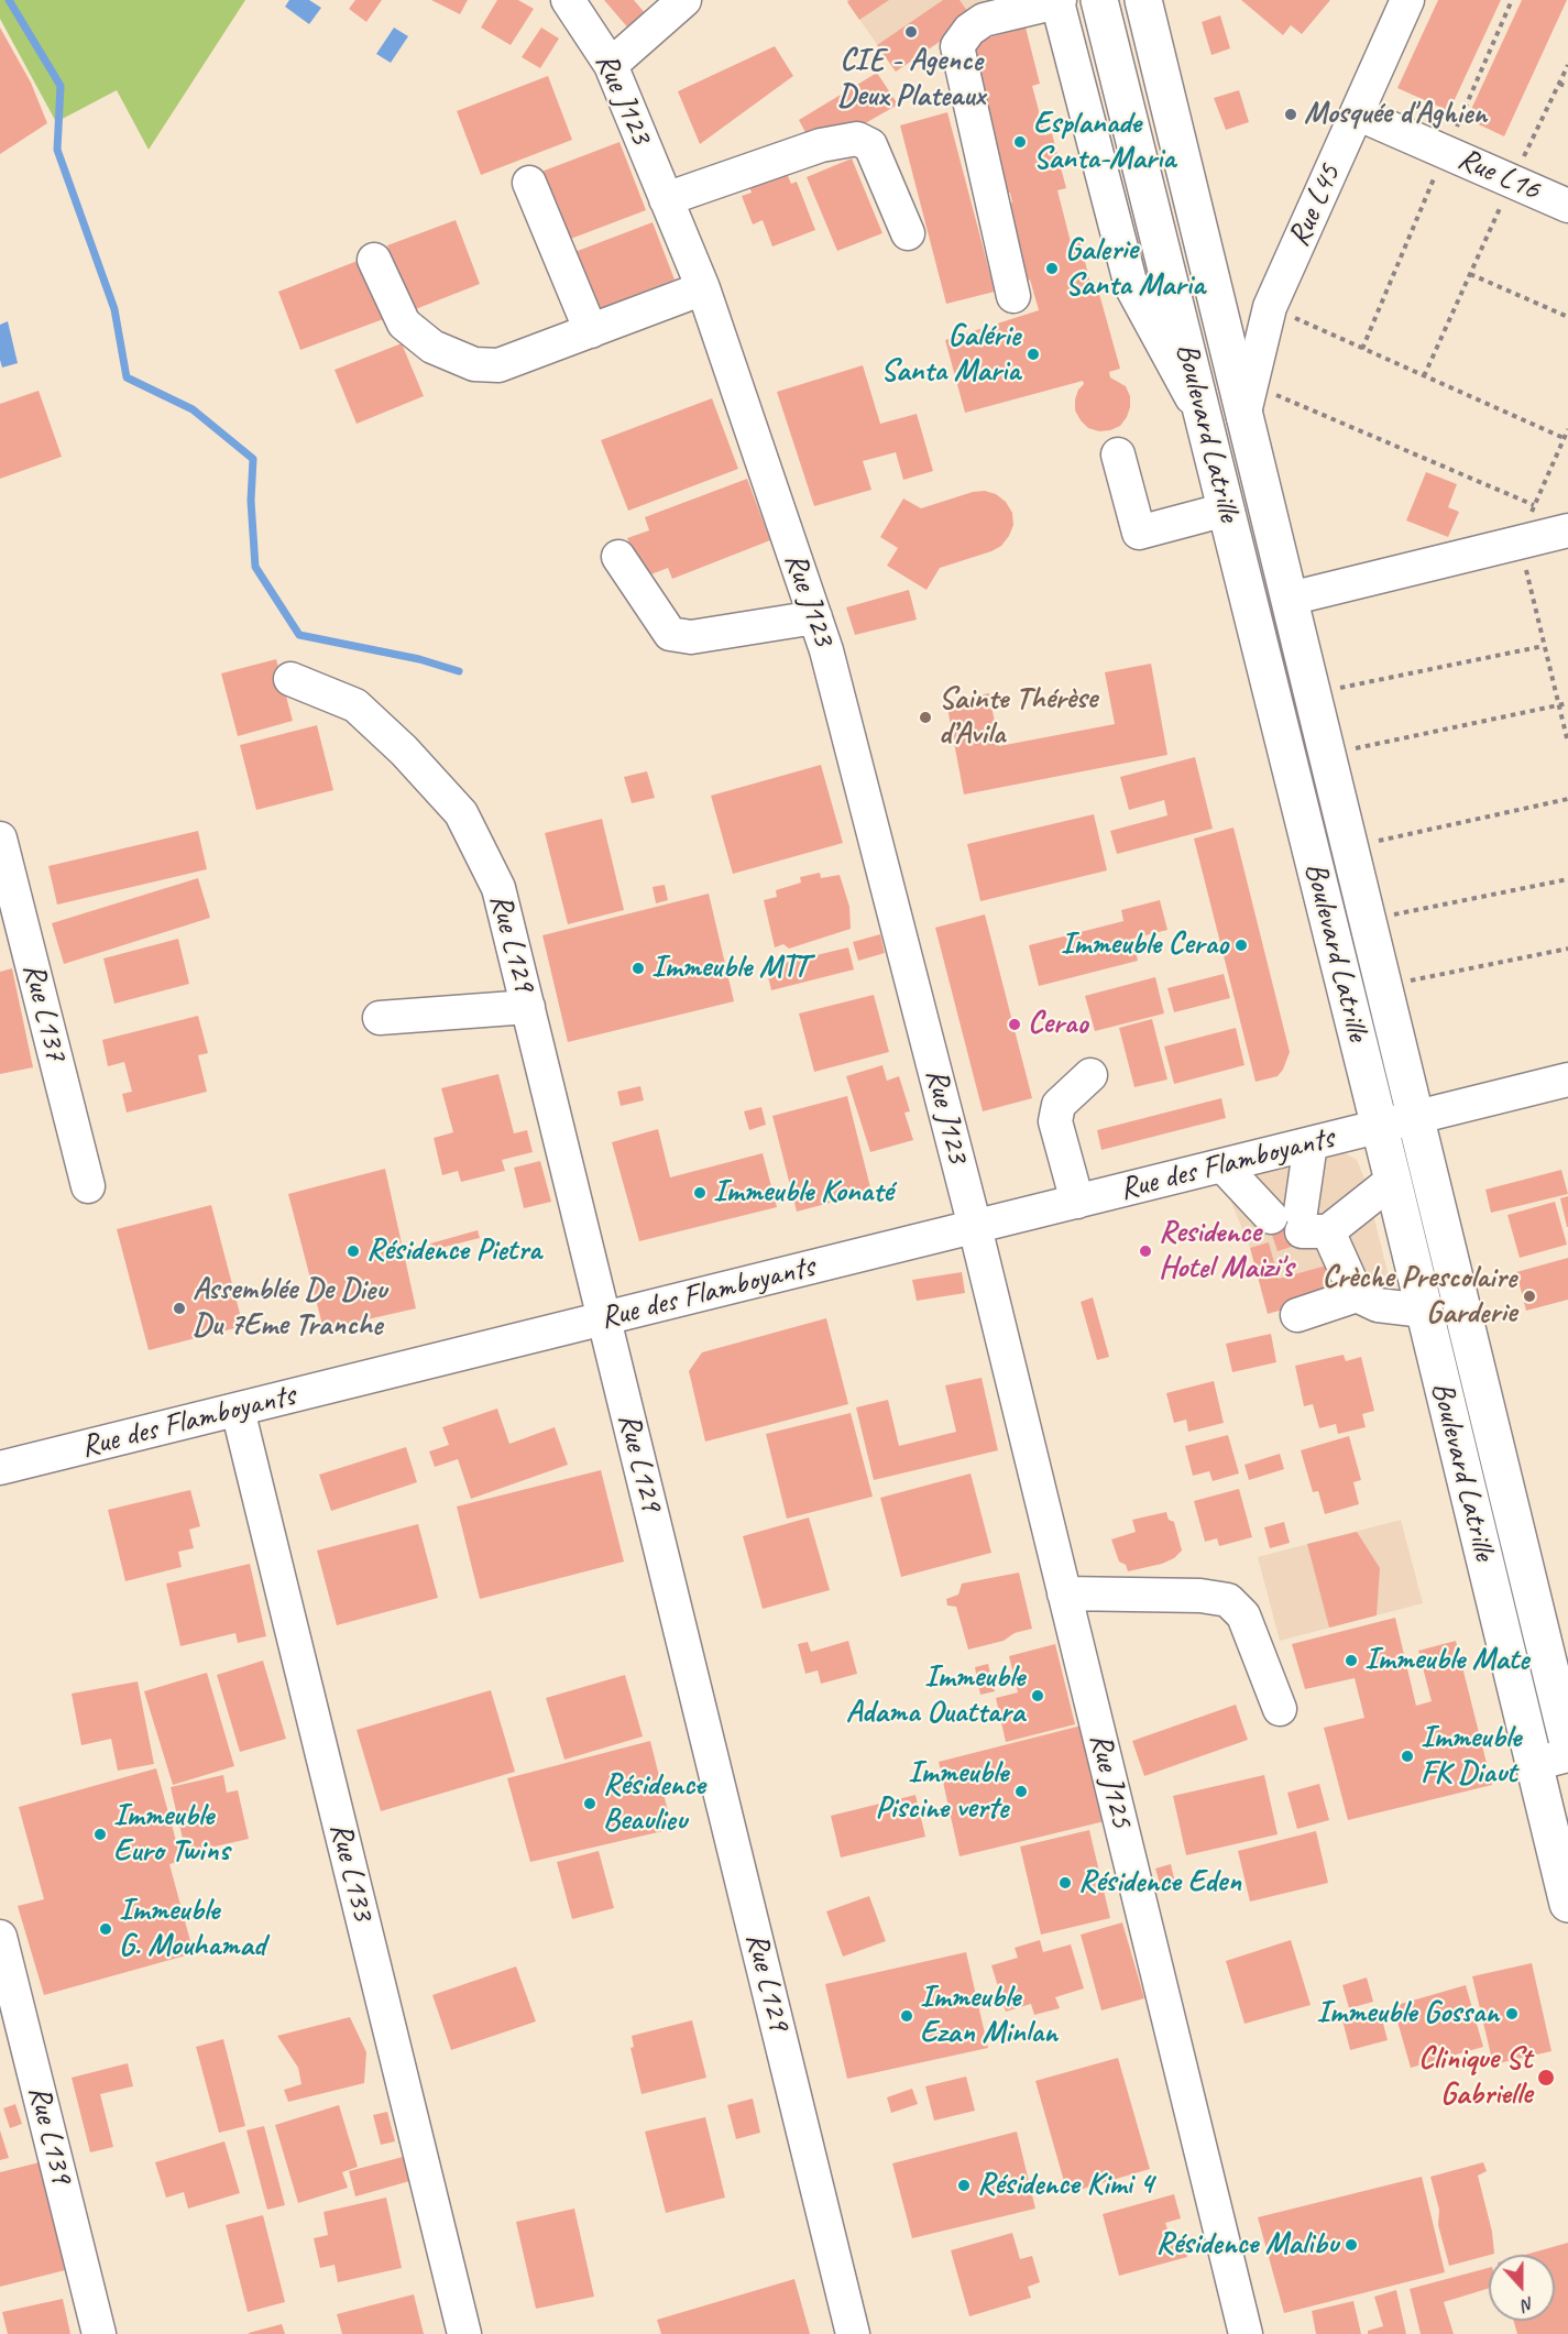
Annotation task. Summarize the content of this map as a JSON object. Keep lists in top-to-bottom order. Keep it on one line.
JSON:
{"streets":{"main road":["Boulevard Latrille"],"street":["Rue J123","Rue L16","Rue L45","Rue L129","Rue L137","Rue des Flamboyants","Rue J125","Rue L133","Rue L139"]},"crossings":[["Rue J123","Rue des Flamboyants"],["Rue J123","Rue J125"],["Rue L16","Rue L45"],["Rue L45","Boulevard Latrille"],["Boulevard Latrille","Rue des Flamboyants"],["Rue L129","Rue des Flamboyants"],["Rue des Flamboyants","Rue J125"],["Rue des Flamboyants","Rue L133"]],"places":["CIE - Agence Deux Plateaux","Mosquée d'Aghien","Esplanade Santa-Maria","Galerie Santa Maria","Galérie Santa Maria","Sainte Thérèse d’Avila","Immeuble Cerao","Immeuble MTT","Cerao","Immeuble Konaté","Résidence Pietra","Residence Hotel Maizi's","Crèche Prescolaire Garderie","Assemblée De Dieu Du 7Eme Tranche","Immeuble Mate","Immeuble Adama Ouattara","Immeuble FK Diaut","Immeuble Piscine verte","Résidence Beaulieu","Immeuble Euro Twins","Résidence Eden","Immeuble G. Mouhamad","Immeuble Gossan","Immeuble Ezan Minlan","Clinique St Gabrielle","Résidence Kimi 4","Résidence Malibu"],"north":"bottom"}
